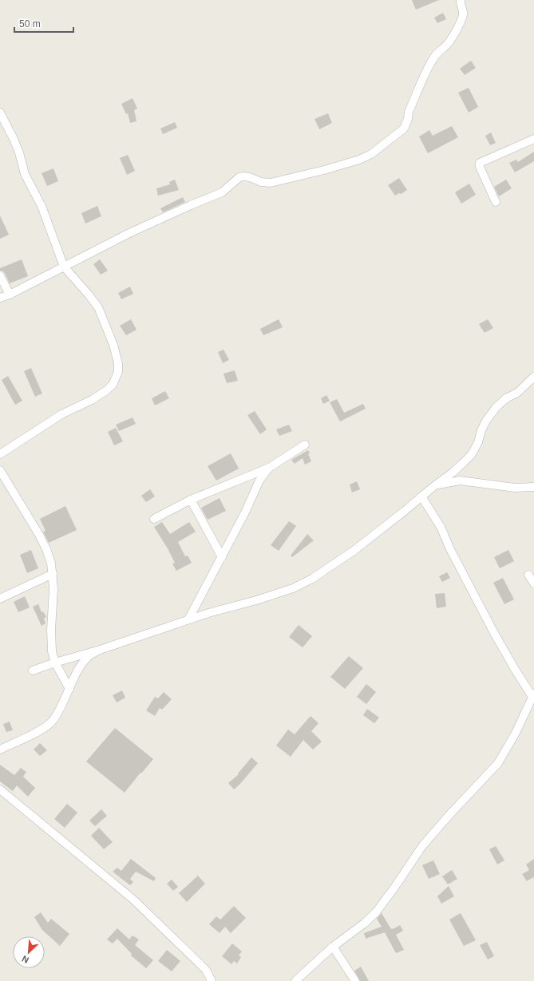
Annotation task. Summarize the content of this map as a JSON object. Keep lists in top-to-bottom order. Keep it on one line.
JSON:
{"scale_bar":"50 m","north":"bottom left"}
